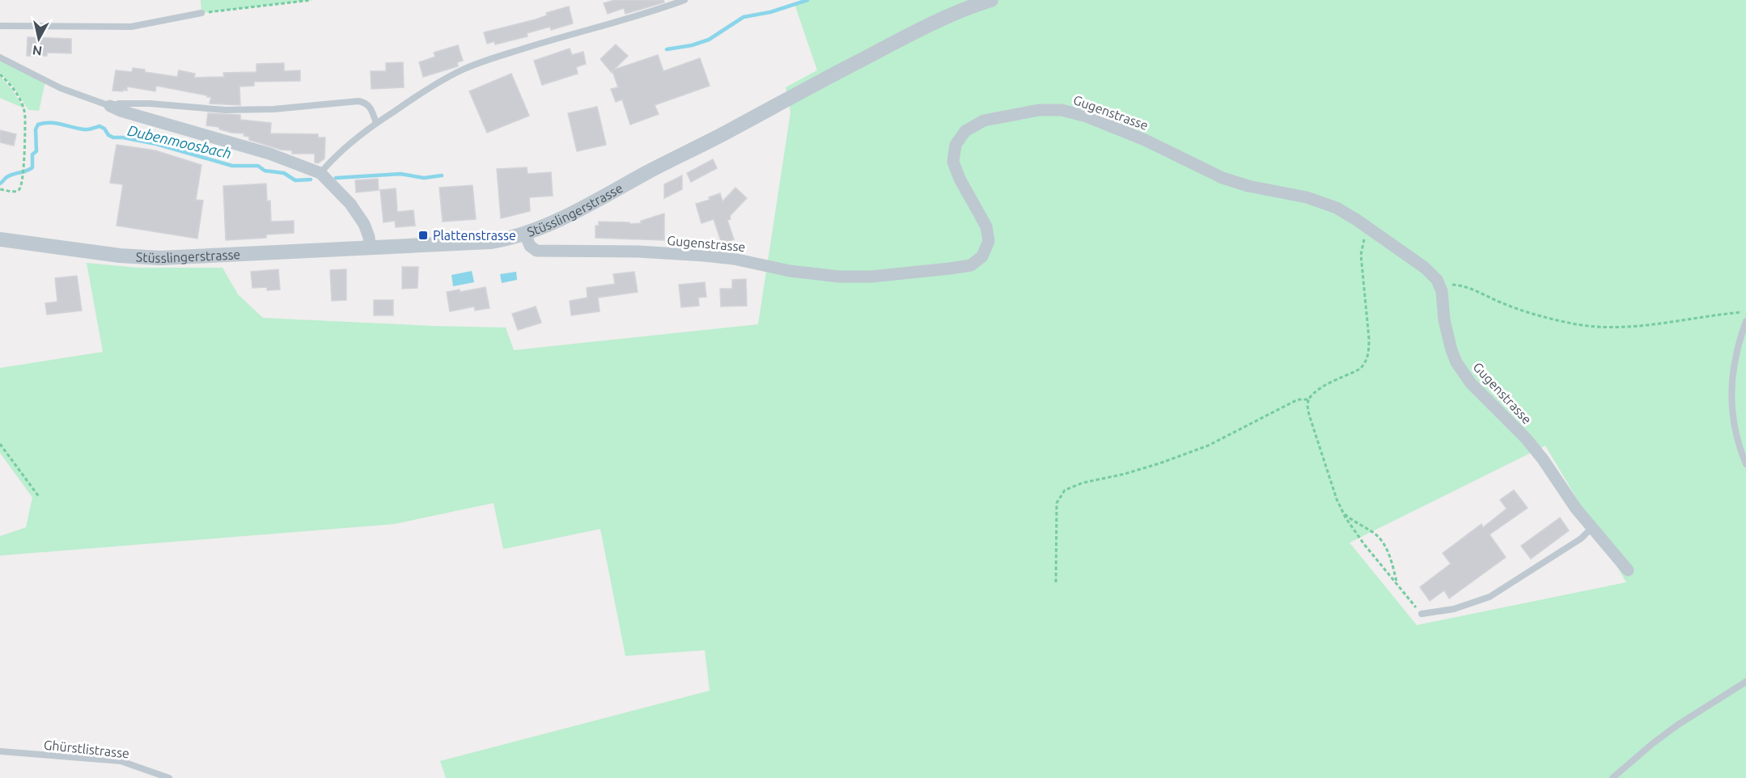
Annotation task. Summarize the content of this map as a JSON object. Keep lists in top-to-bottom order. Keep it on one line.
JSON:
{"streets":{"street":["Gugenstrasse","Stüsslingerstrasse"],"lane":["Ghürstlistrasse"]},"crossings":[["Gugenstrasse","Stüsslingerstrasse"]],"water":["Dubenmoosbach"],"places":{"transit":["Plattenstrasse"]},"north":"bottom"}
